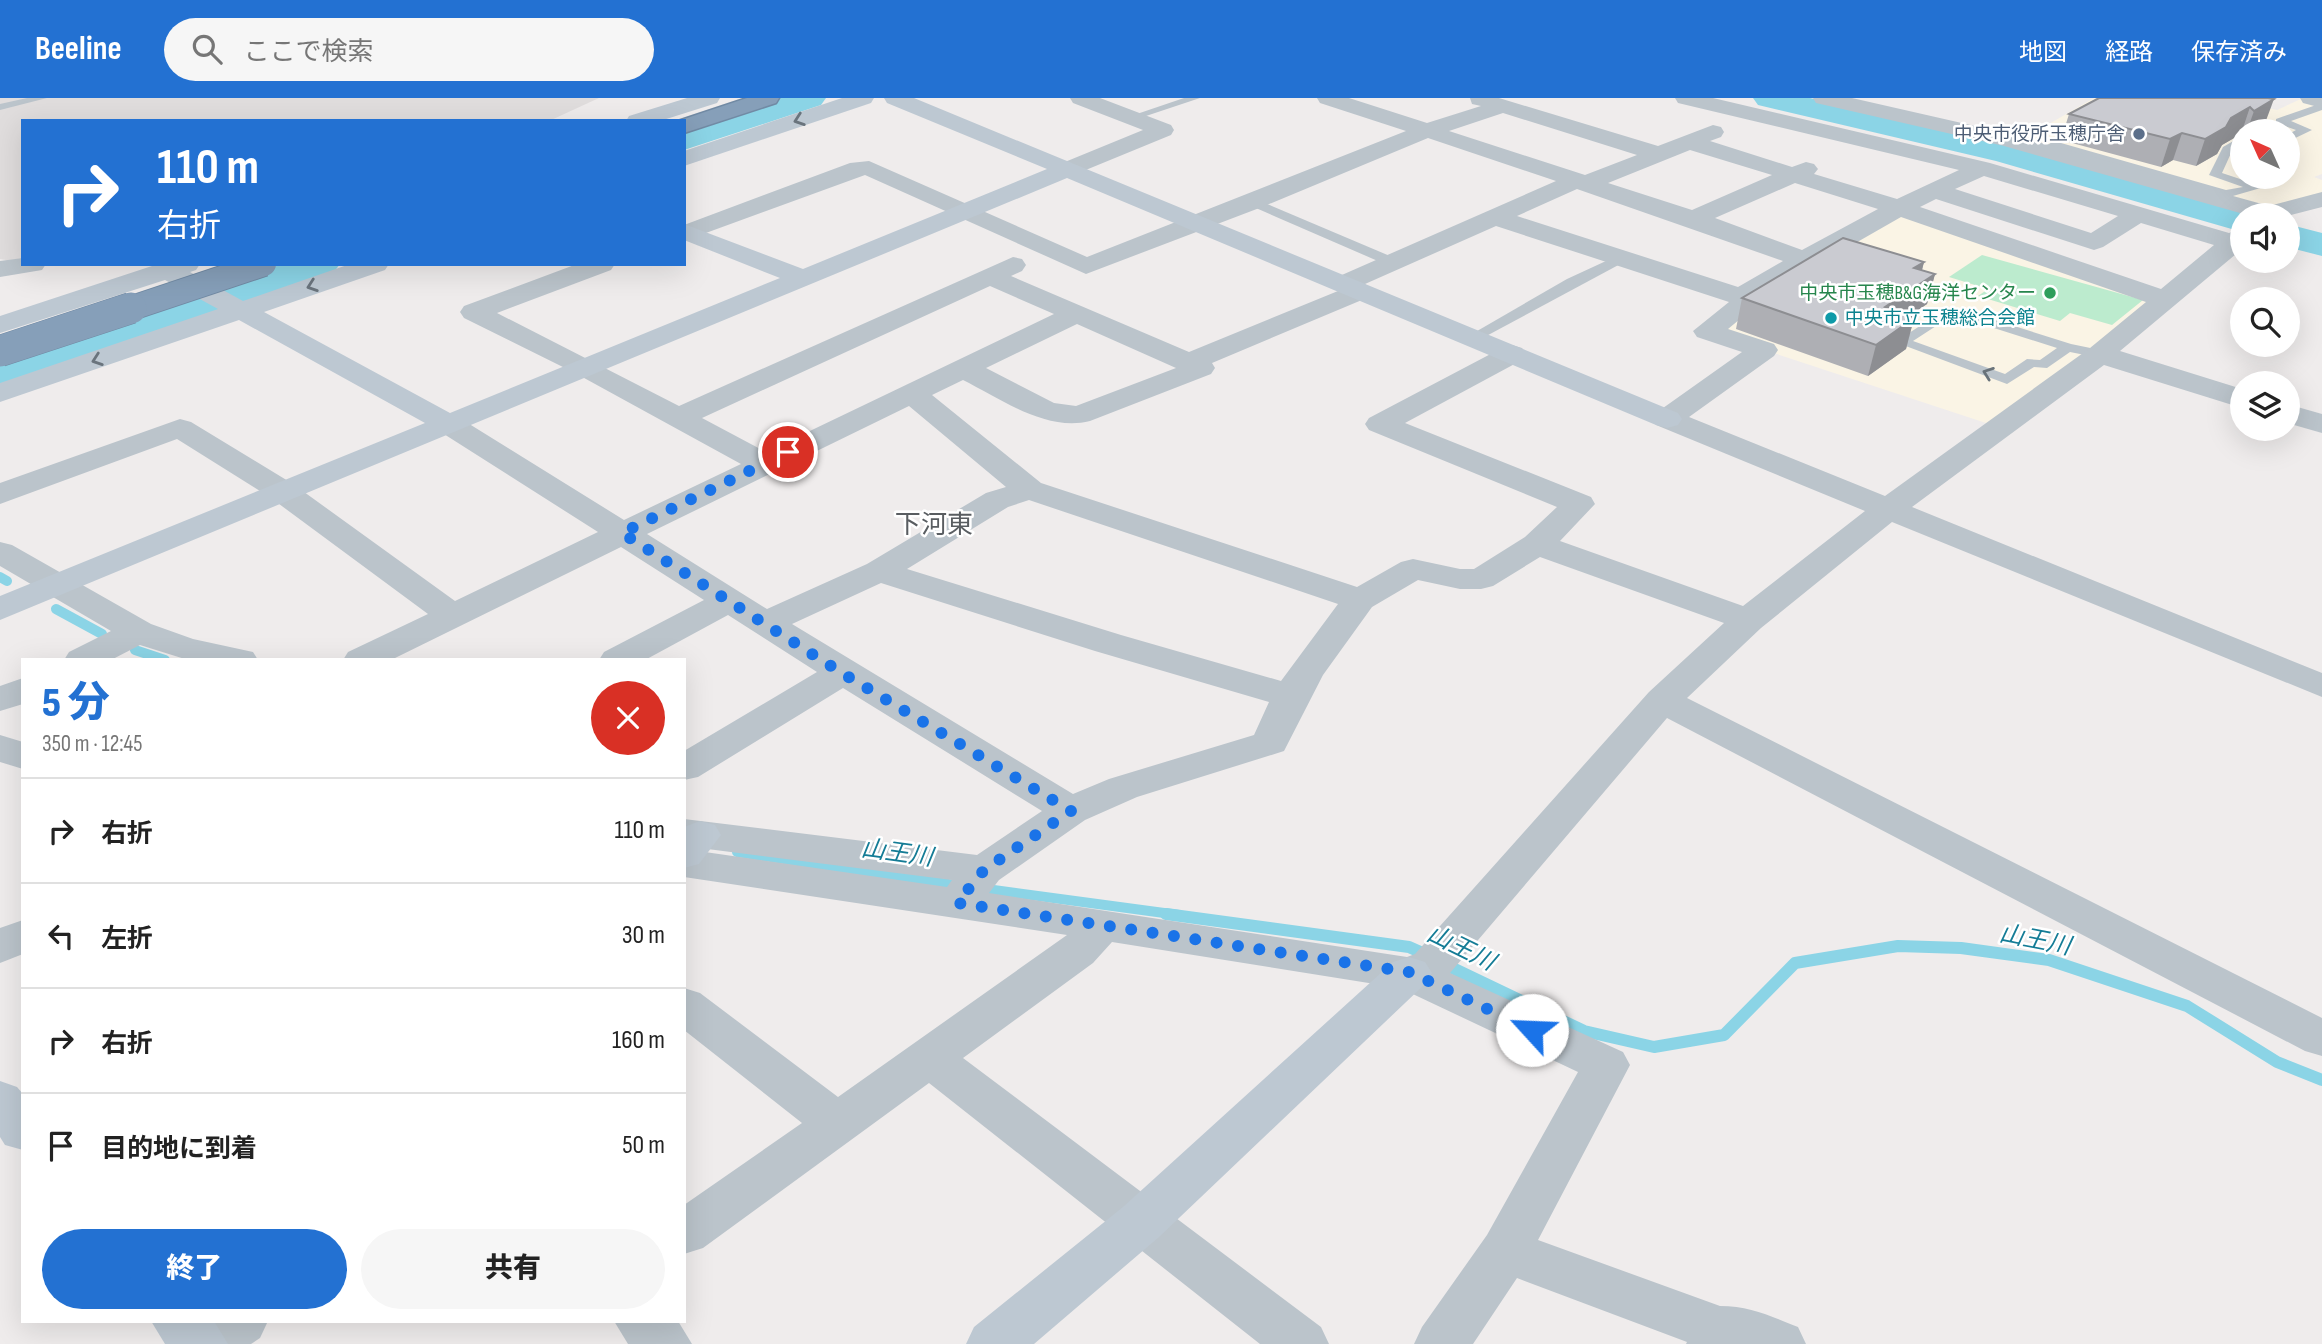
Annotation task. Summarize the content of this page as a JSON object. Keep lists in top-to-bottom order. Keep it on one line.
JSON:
{"districts":["下河東"],"water":["山王川"],"places":["中央市役所玉穂庁舎","中央市玉穂B&G海洋センター","中央市立玉穂総合会館"],"north":"top left","page":{"header":"Beeline","search":"ここで検索","nav":["地図","経路","保存済み"],"turn":["110 m","右折"],"heading":["5 分","350 m · 12:45"],"list":[{"name":"右折","value":"110 m"},{"name":"左折","value":"30 m"},{"name":"右折","value":"160 m"},{"name":"目的地に到着","value":"50 m"}],"buttons":["終了","共有"]}}
